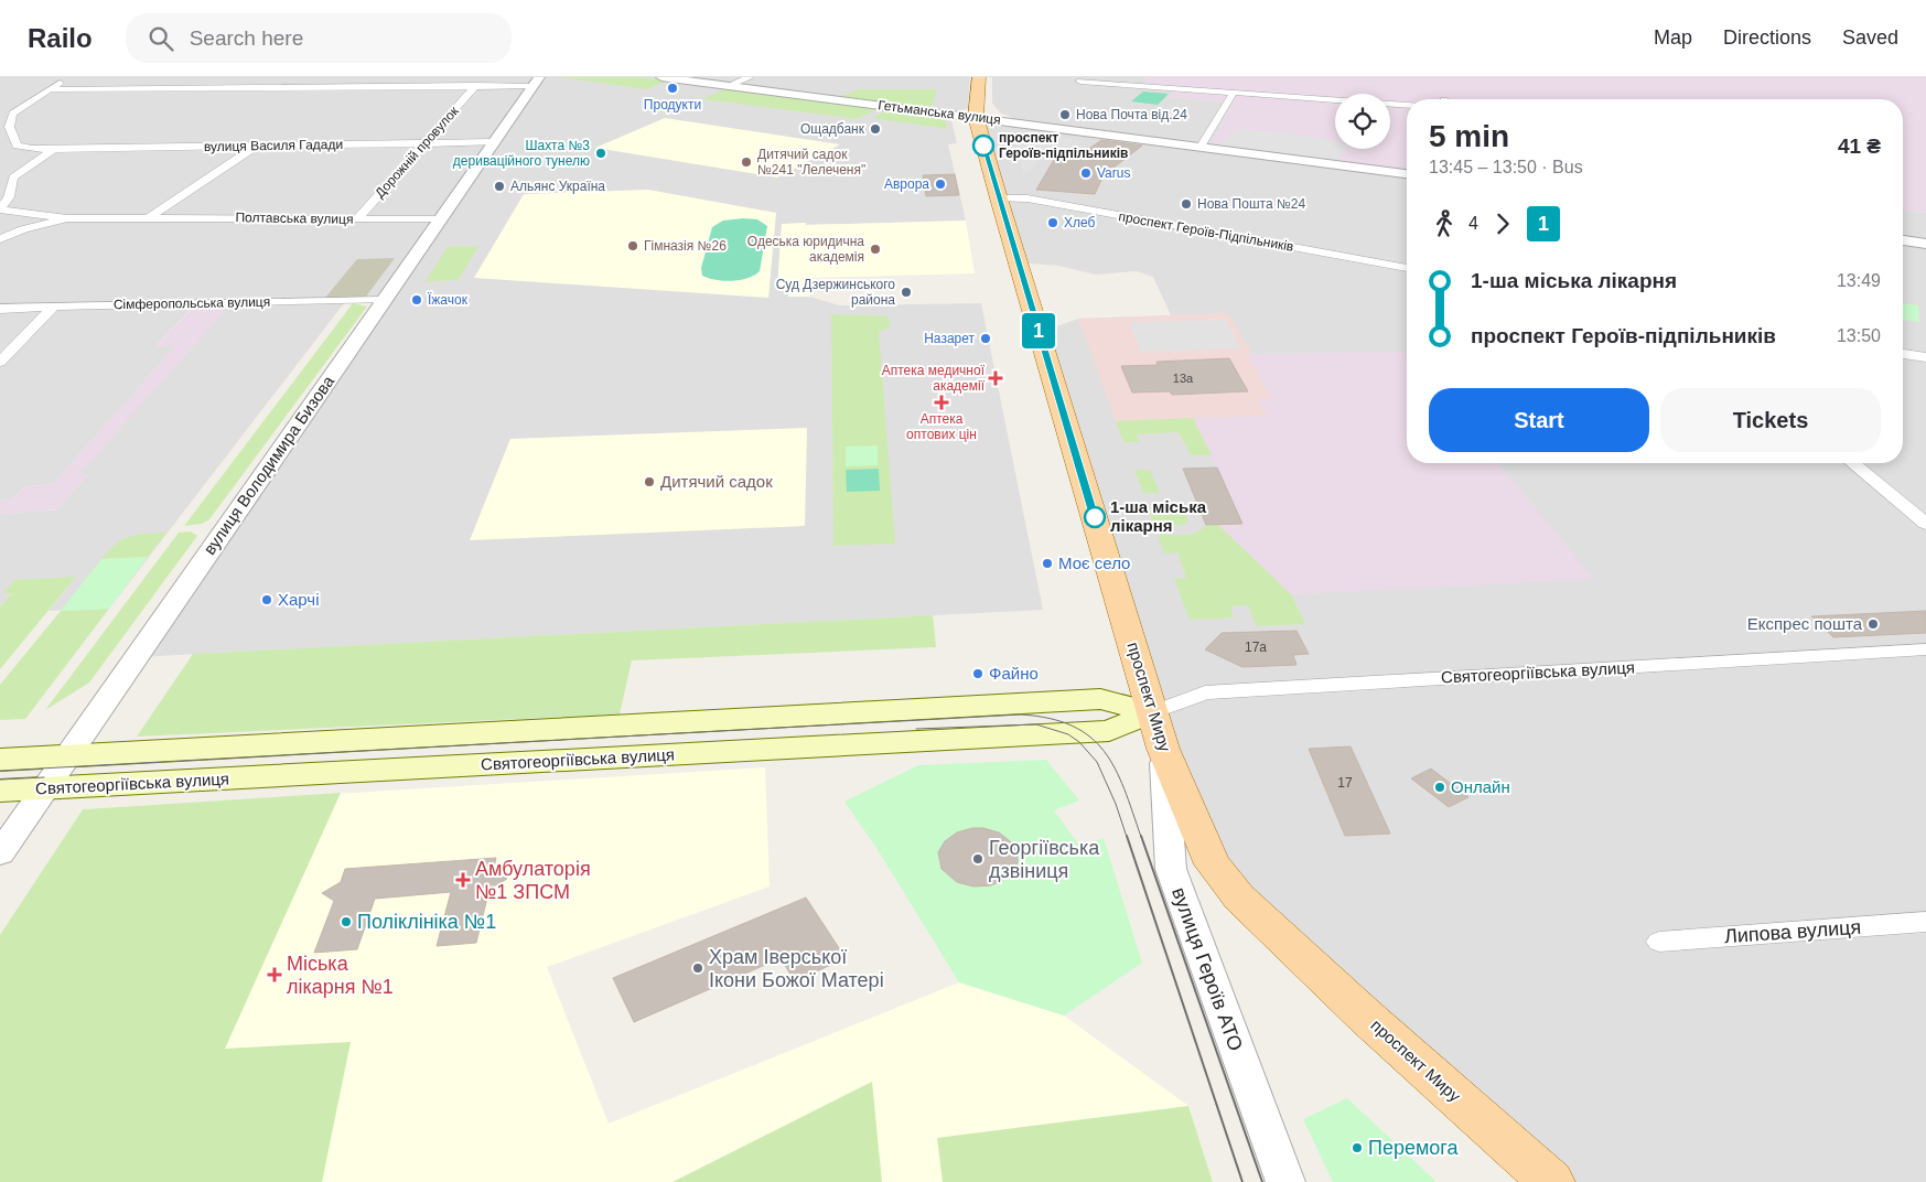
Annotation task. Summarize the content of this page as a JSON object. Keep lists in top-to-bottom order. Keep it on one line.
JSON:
{"streets":{"main road":["Святогеоргіївська вулиця","проспект Миру"],"street":["Гетьманська вулиця","вулиця Василя Гадади","Дорожній провулок","Полтавська вулиця","проспект Героїв-Підпільників","Сімферопольська вулиця","вулиця Володимира Бизова","Липова вулиця","вулиця Героїв АТО"]},"crossings":[["Гетьманська вулиця","проспект Миру"],["вулиця Василя Гадади","Дорожній провулок"],["вулиця Василя Гадади","вулиця Володимира Бизова"],["Дорожній провулок","Полтавська вулиця"],["Полтавська вулиця","вулиця Володимира Бизова"],["проспект Героїв-Підпільників","проспект Миру"],["Сімферопольська вулиця","вулиця Володимира Бизова"],["вулиця Володимира Бизова","Святогеоргіївська вулиця"],["Святогеоргіївська вулиця","проспект Миру"],["проспект Миру","вулиця Героїв АТО"]],"places":{"other":["Продукти","Нова Почта від.24","Ощадбанк","проспект Героїв-підпільників","Шахта №3 дериваційного тунелю","Дитячий садок №241 \"Лелеченя\"","Varus","Аврора","Альянс Україна","Нова Пошта №24","Хлеб","Гімназія №26","Одеська юридична академія","Суд Дзержинського района","Їжачок","Назарет","Дитячий садок","1-ша міська лікарня","Моє село","Харчі","Експрес пошта","Файно","Онлайн","Георгіївська дзвіниця","Поліклініка №1","Храм Іверської Ікони Божої Матері","Перемога"],"health":["Аптека медичної академії","Аптека оптових цін","Амбулаторія №1 ЗПСМ","Міська лікарня №1"]},"lines":["bus line 1"],"house_numbers":["13а","17а","17"],"page":{"header":"Railo","search":"Search here","nav":["Map","Directions","Saved"],"on_map":"1","heading":["5 min","13:45 – 13:50 · Bus","41 ₴"],"legs":["4","1"],"list":[{"name":"1-ша міська лікарня","value":"13:49"},{"name":"проспект Героїв-підпільників","value":"13:50"}],"buttons":["Start","Tickets"]}}
